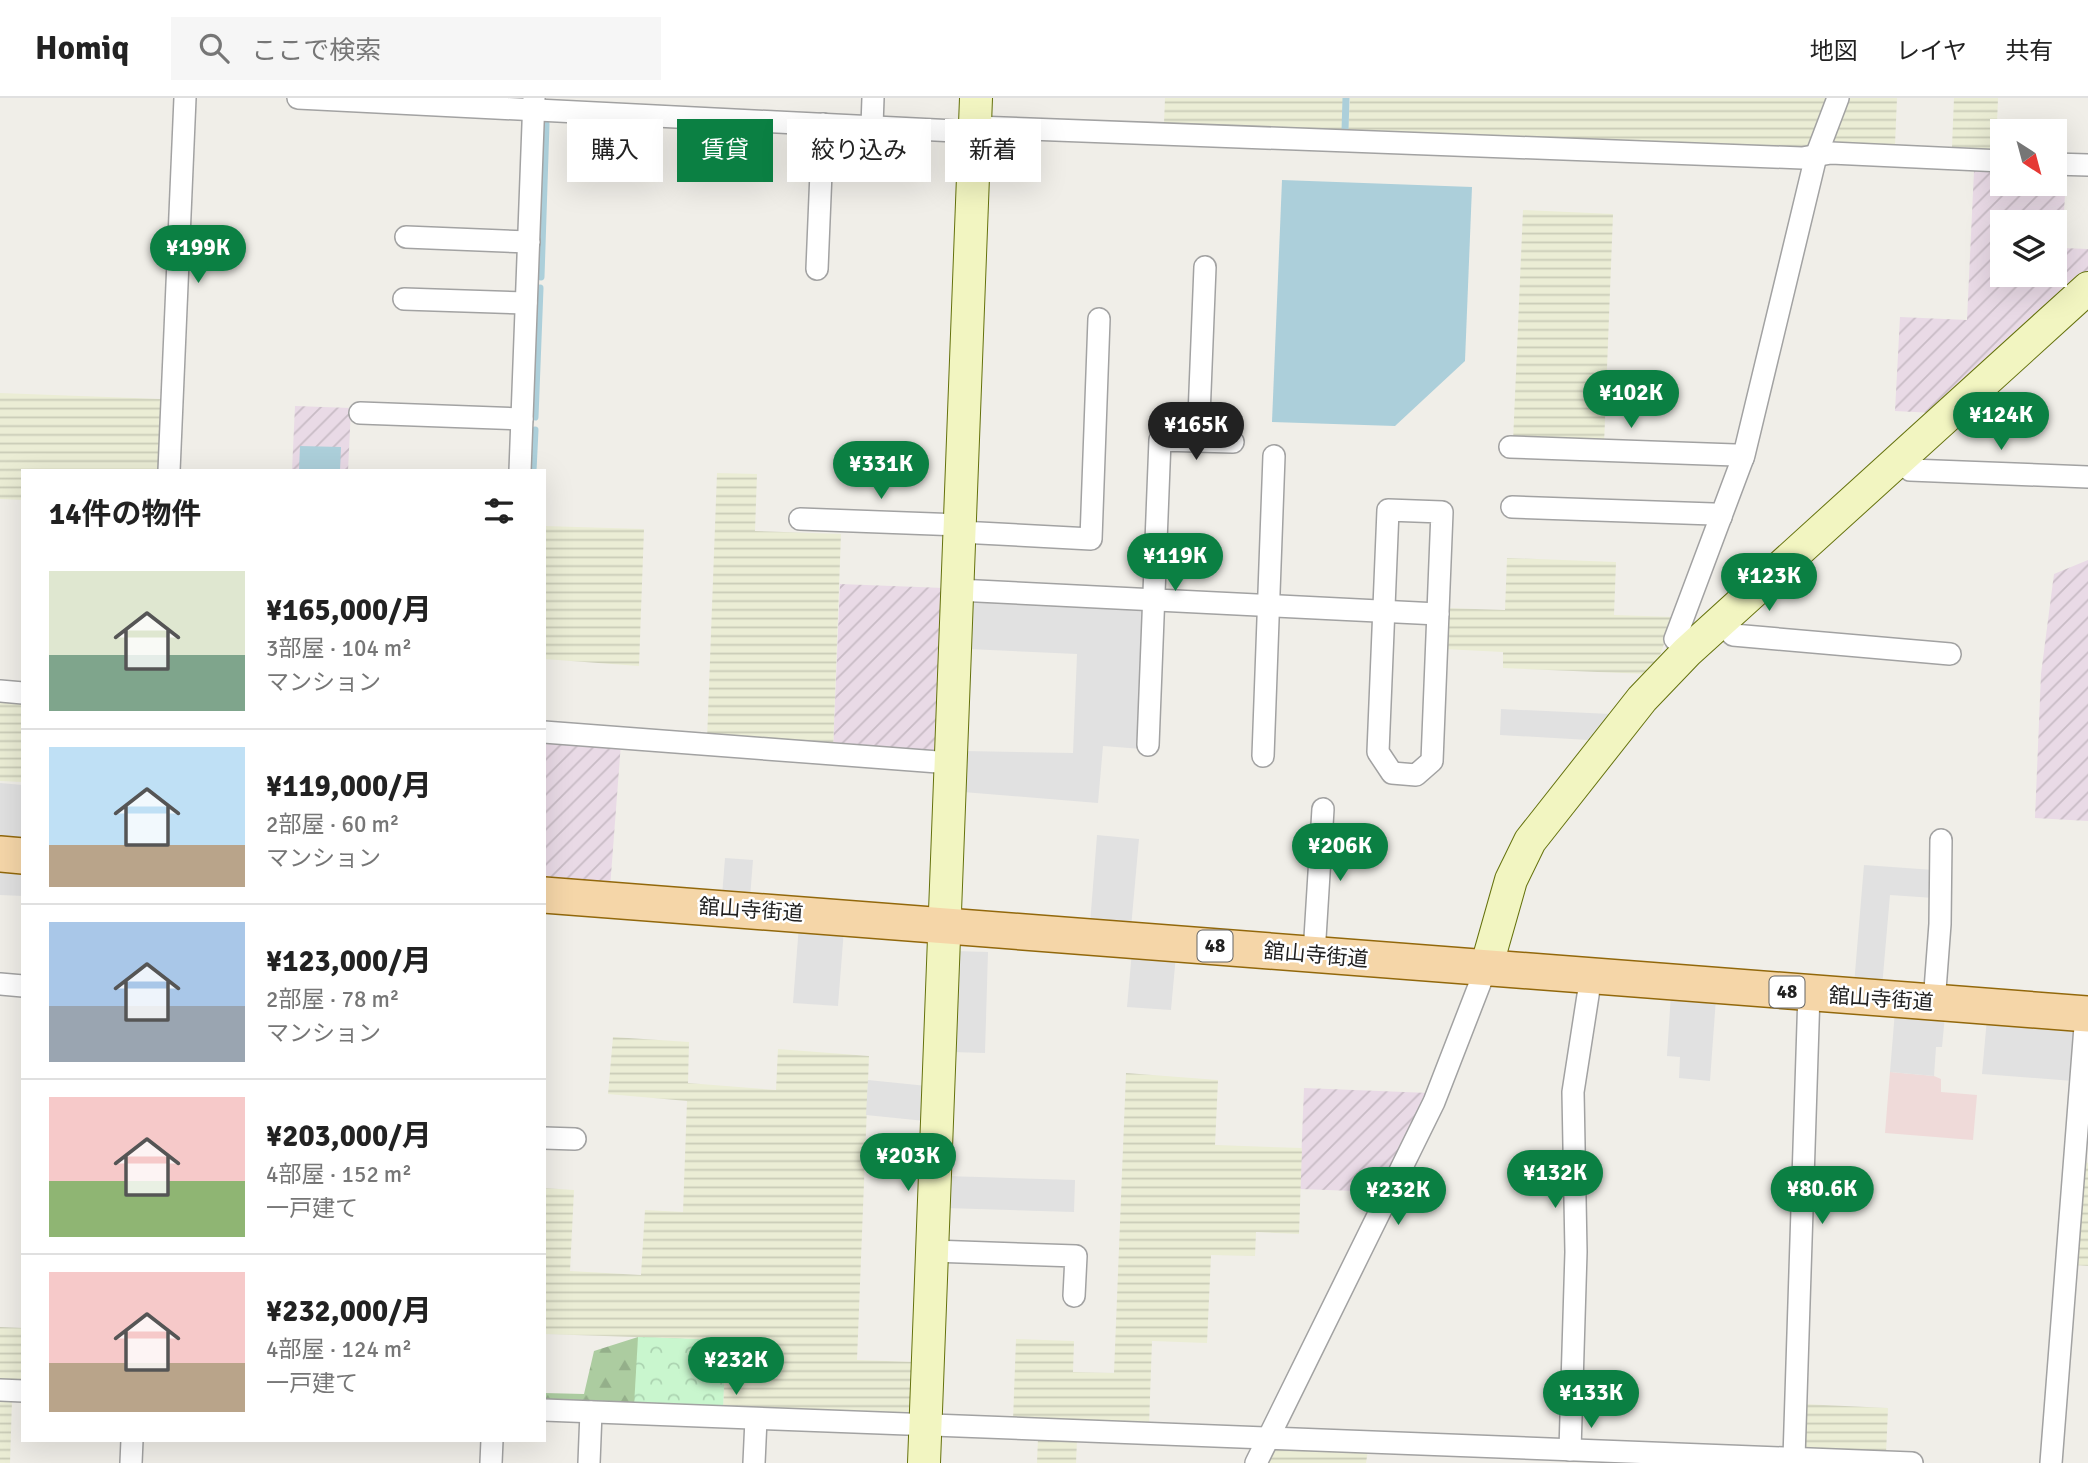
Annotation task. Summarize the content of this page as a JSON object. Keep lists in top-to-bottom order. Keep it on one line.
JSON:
{"streets":{"main road":["舘山寺街道","48"]},"north":"bottom right","page":{"header":"Homiq","search":"ここで検索","nav":["地図","レイヤ","共有"],"chip":["購入","賃貸","絞り込み","新着"],"price":["¥199K","¥102K","¥124K","¥165K","¥331K","¥119K","¥123K","¥206K","¥203K","¥132K","¥80.6K","¥232K","¥232K","¥133K"],"heading":"14件の物件","list":[{"name":"¥165,000/月","note":"3部屋 · 104 m² · マンション"},{"name":"¥119,000/月","note":"2部屋 · 60 m² · マンション"},{"name":"¥123,000/月","note":"2部屋 · 78 m² · マンション"},{"name":"¥203,000/月","note":"4部屋 · 152 m² · 一戸建て"},{"name":"¥232,000/月","note":"4部屋 · 124 m² · 一戸建て"}]}}
